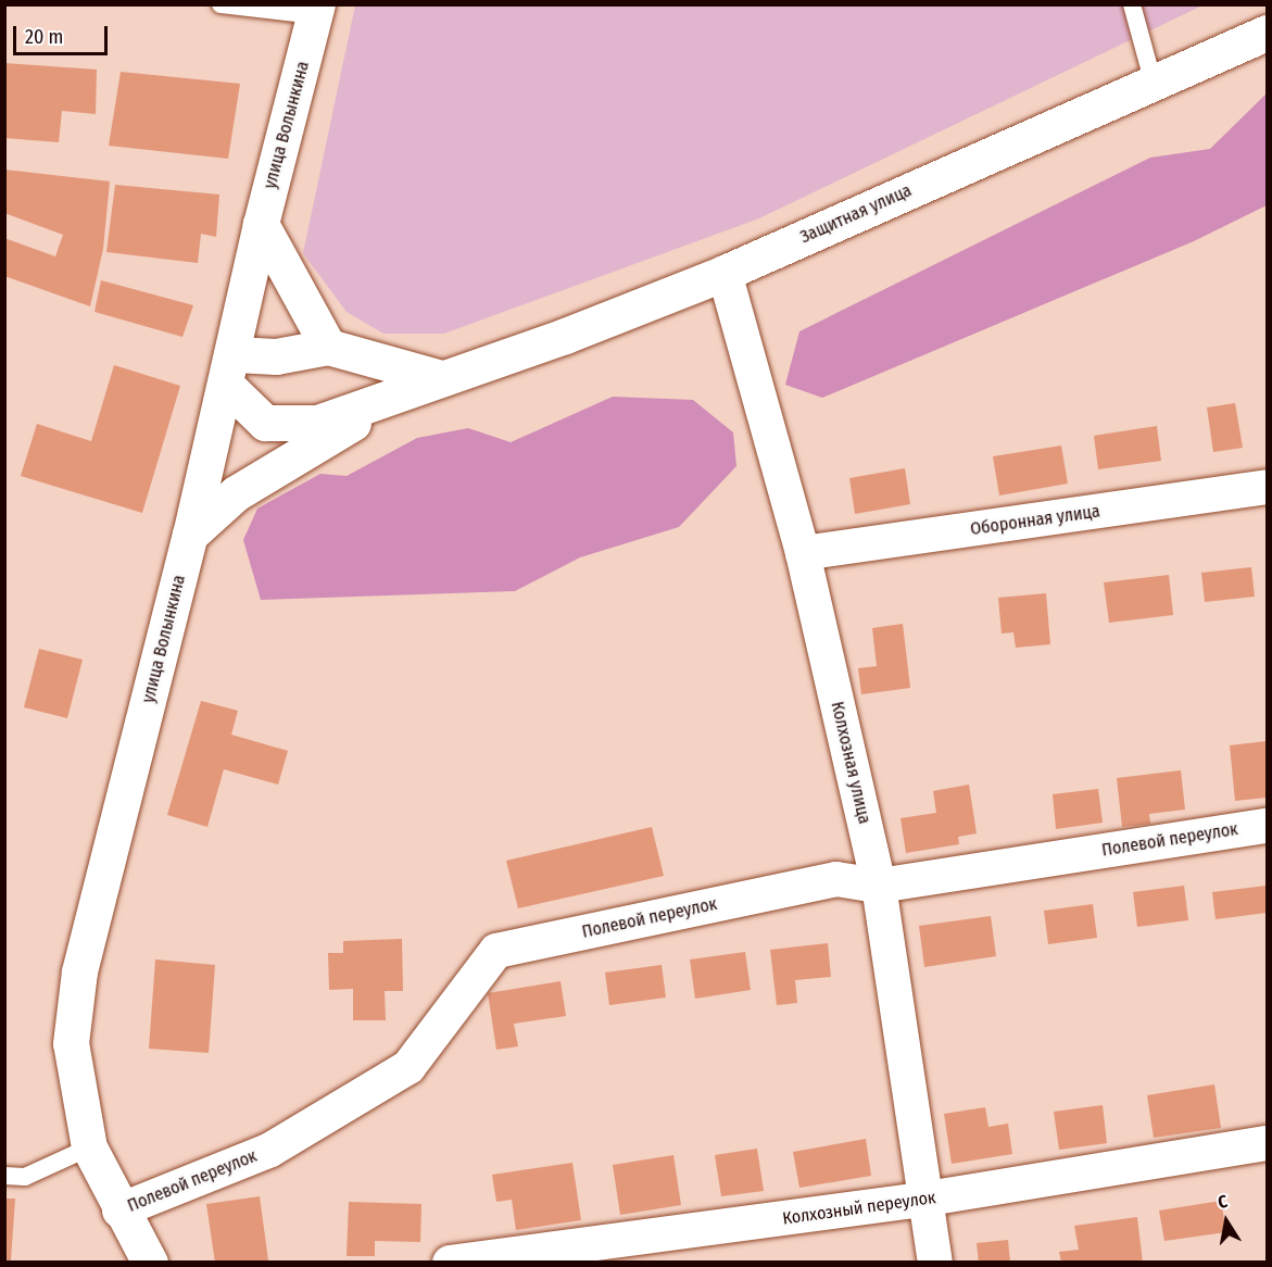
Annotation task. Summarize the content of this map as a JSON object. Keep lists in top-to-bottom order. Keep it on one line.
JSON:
{"streets":{"street":["улица Волынкина","Защитная улица","Оборонная улица","Колхозная улица","Полевой переулок","Колхозный переулок"]},"crossings":[["улица Волынкина","Полевой переулок"],["Защитная улица","Колхозная улица"],["Оборонная улица","Колхозная улица"],["Колхозная улица","Полевой переулок"],["Колхозная улица","Колхозный переулок"]],"scale_bar":"20 m","north":"top"}
